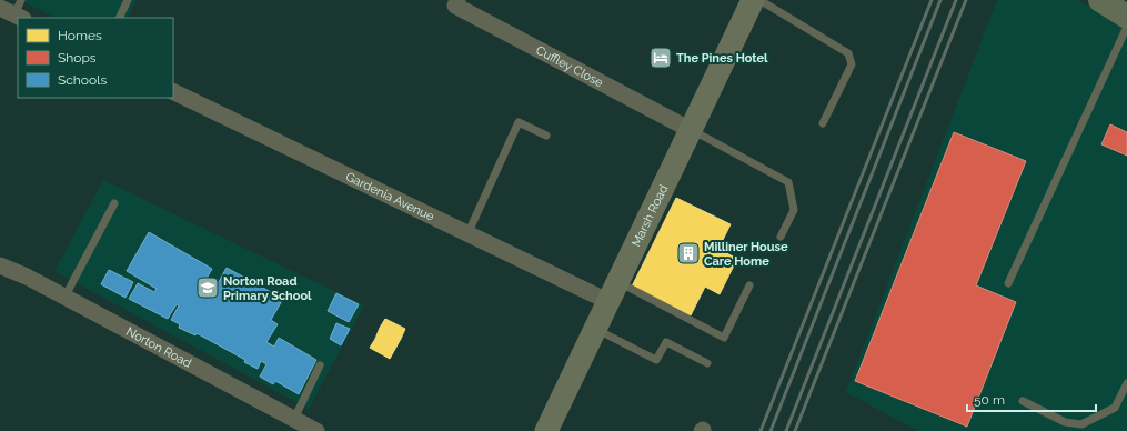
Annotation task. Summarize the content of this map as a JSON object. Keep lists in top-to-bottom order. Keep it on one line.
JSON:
{"streets":{"main road":["Marsh Road"],"street":["Cuffley Close","Gardenia Avenue","Norton Road"]},"crossings":[["Cuffley Close","Marsh Road"],["Gardenia Avenue","Marsh Road"]],"places":{"hotel":["The Pines Hotel"],"building":["Milliner House Care Home"],"school or university":["Norton Road Primary School"]},"legend":["Homes","Shops","Schools"],"scale_bar":"50 m"}
